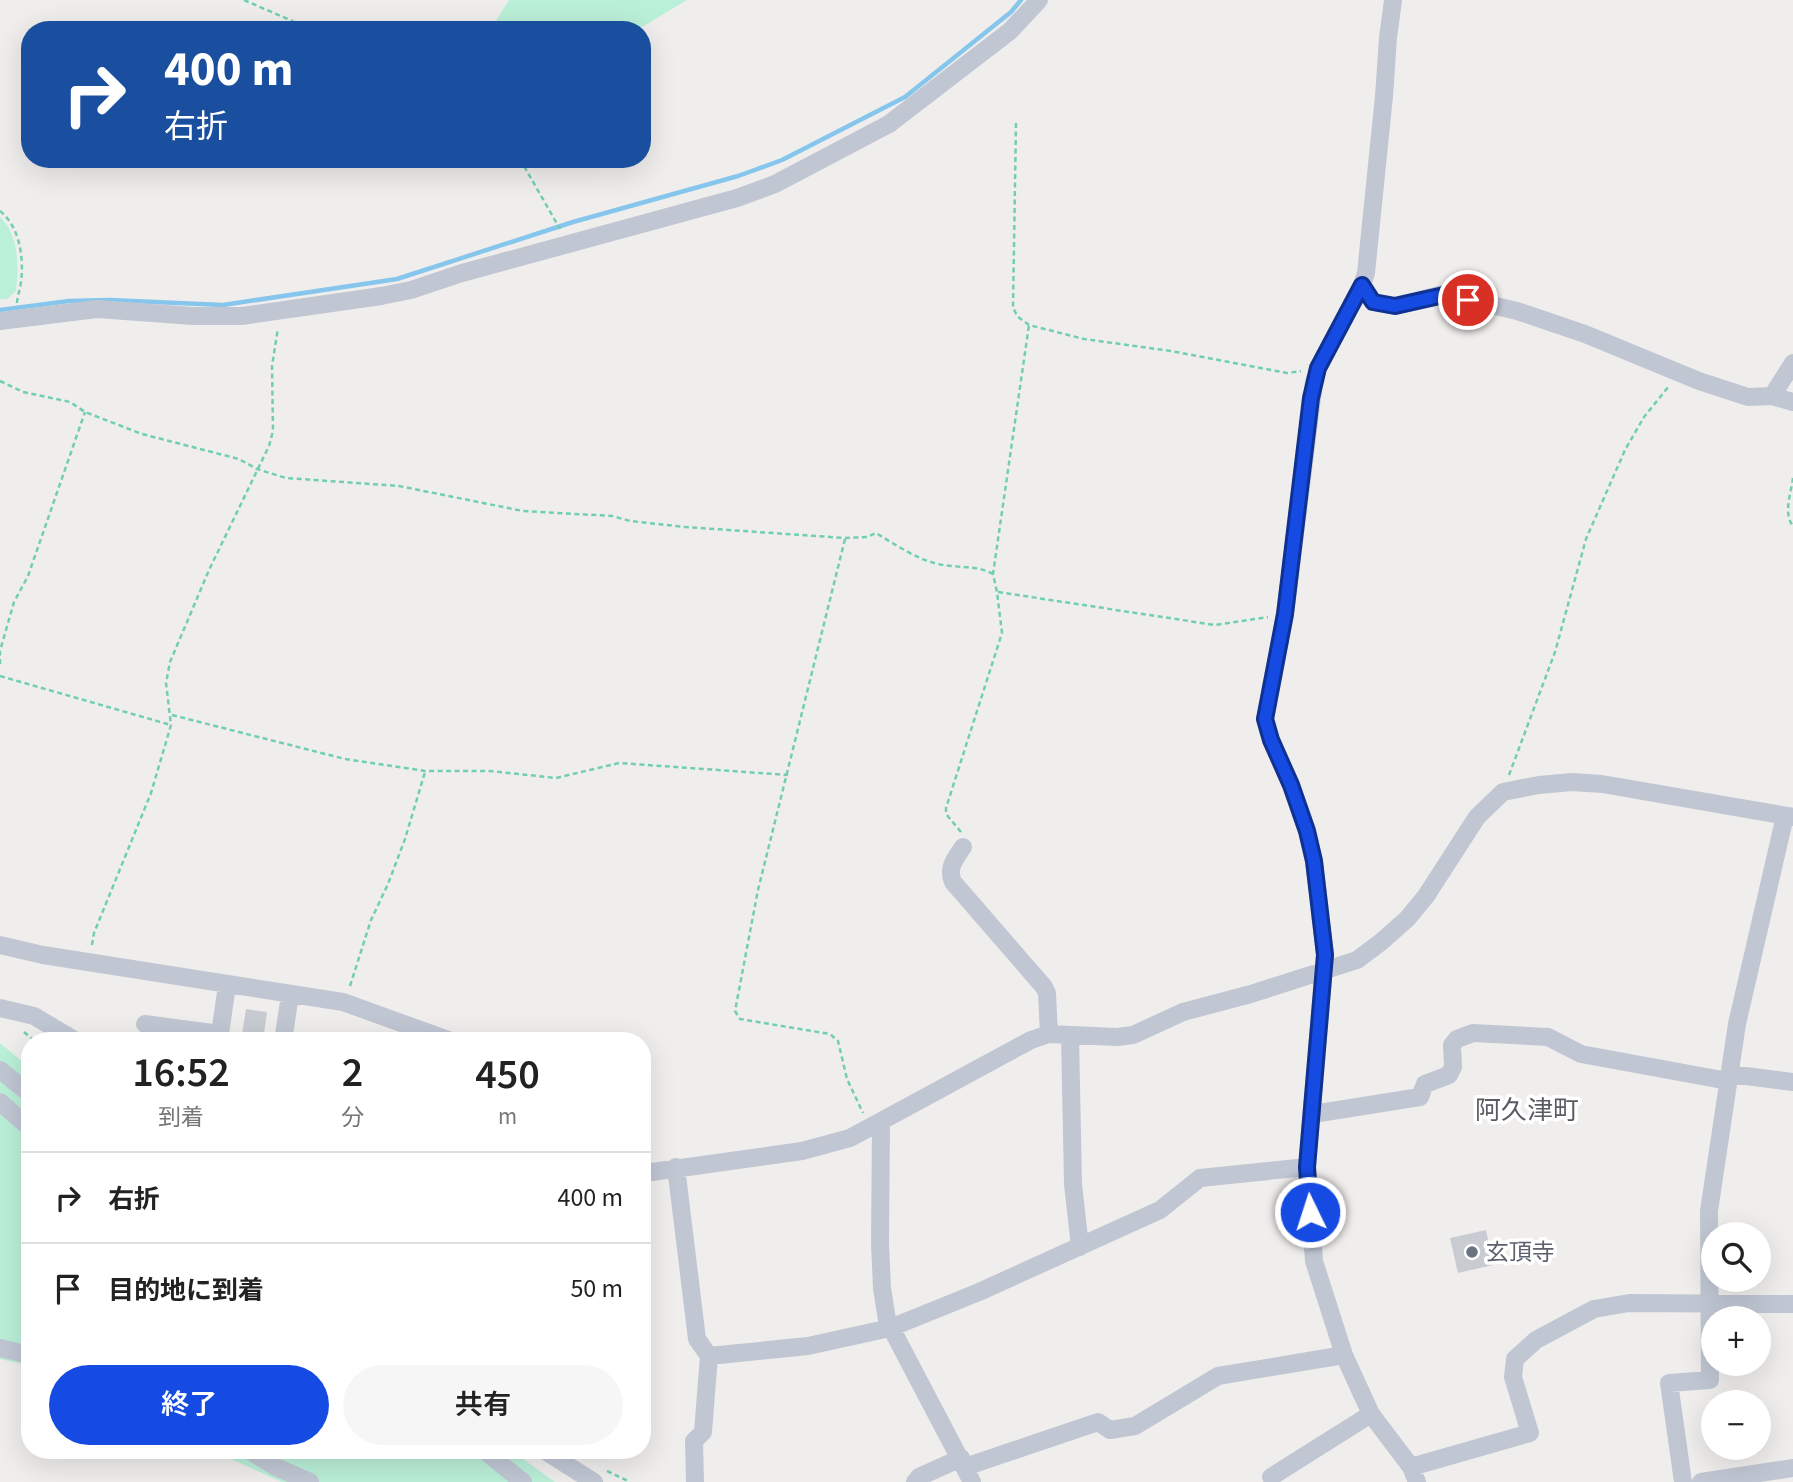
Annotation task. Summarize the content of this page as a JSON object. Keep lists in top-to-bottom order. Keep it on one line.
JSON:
{"districts":["阿久津町"],"places":["玄頂寺"],"page":{"turn":["400 m","右折"],"eta":["16:52","到着","2","分","450","m"],"list":[{"name":"右折","value":"400 m"},{"name":"目的地に到着","value":"50 m"}],"map_buttons":["+","−"],"buttons":["終了","共有"]}}
